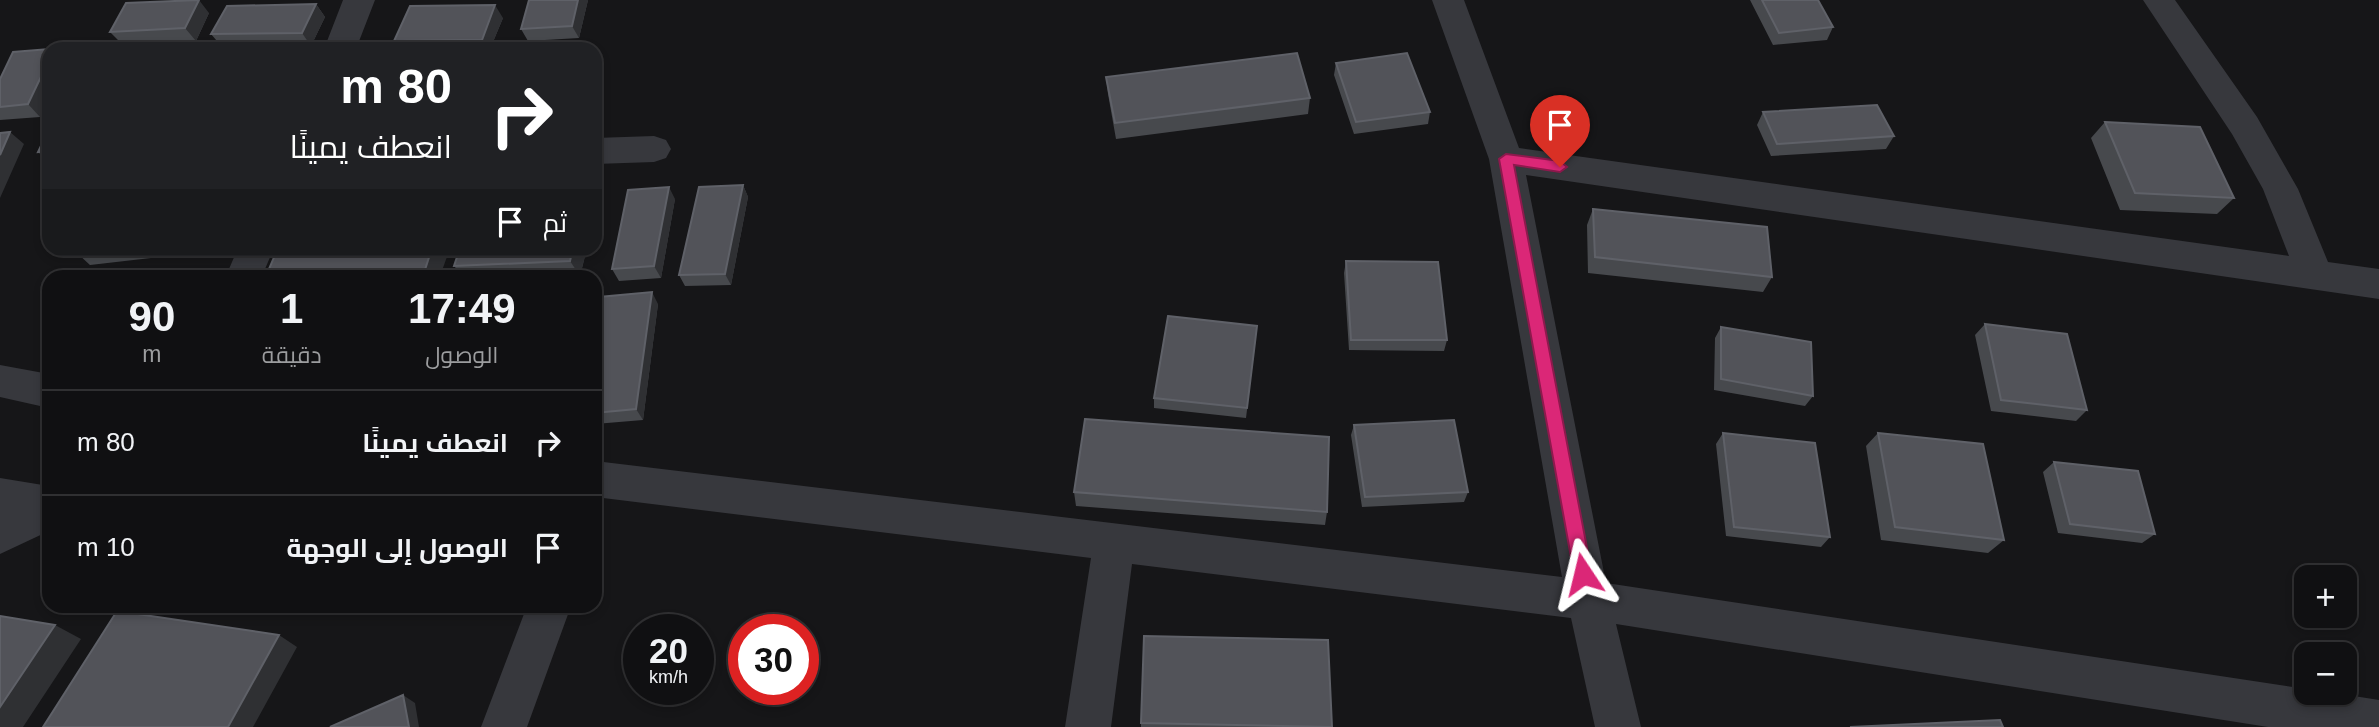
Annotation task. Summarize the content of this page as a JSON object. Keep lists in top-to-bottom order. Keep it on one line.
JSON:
{"page":{"turn":["80 m","انعطف يمينًا"],"then":"ثم","eta":["17:49","الوصول","1","دقيقة","90","m"],"list":[{"name":"انعطف يمينًا","value":"80 m"},{"name":"الوصول إلى الوجهة","value":"10 m"}],"map_buttons":["+","−"],"speed":"20 km/h","limit":"30"}}
